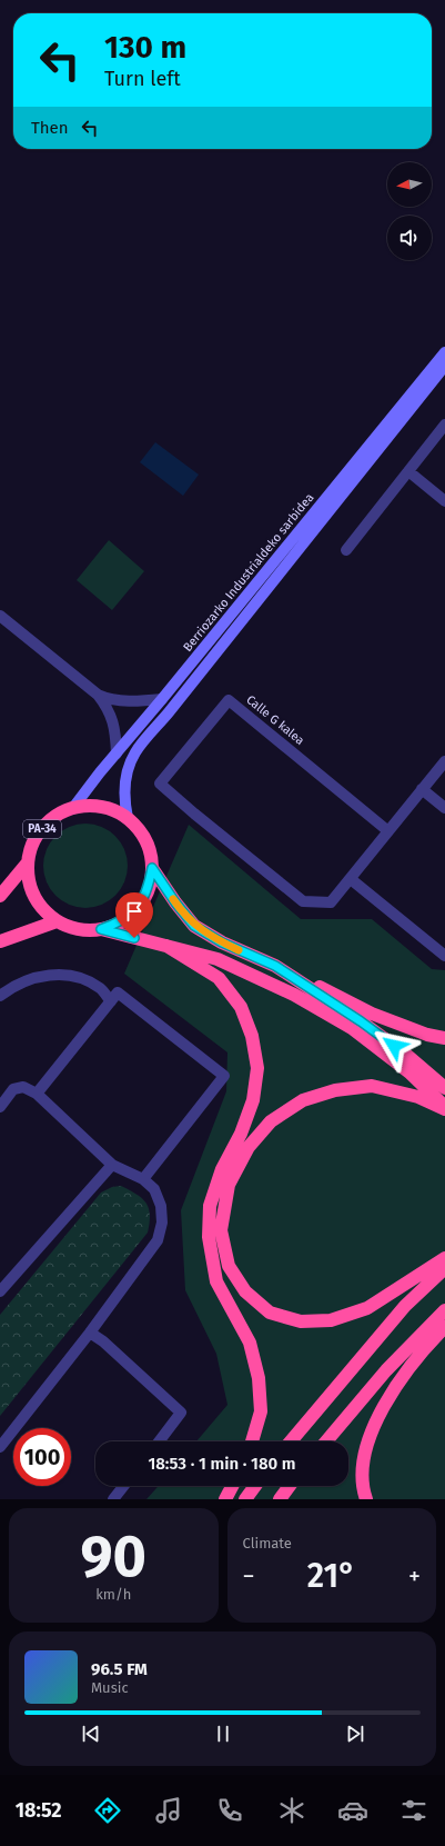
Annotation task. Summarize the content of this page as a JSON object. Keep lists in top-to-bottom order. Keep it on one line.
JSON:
{"streets":{"highway":["PA-34"],"main road":["Berriozarko Industrialdeko sarbidea"],"street":["Calle G kalea"]},"crossings":[["Berriozarko Industrialdeko sarbidea","PA-34"]],"north":"left","page":{"turn":["130 m","Turn left"],"then":"Then","limit":"100","trip":"18:53 · 1 min · 180 m","tile":[["90","km/h"],"Climate"],"heat":["−","21°","+"],"song":["96.5 FM","Music"],"tabs":"18:52"}}
